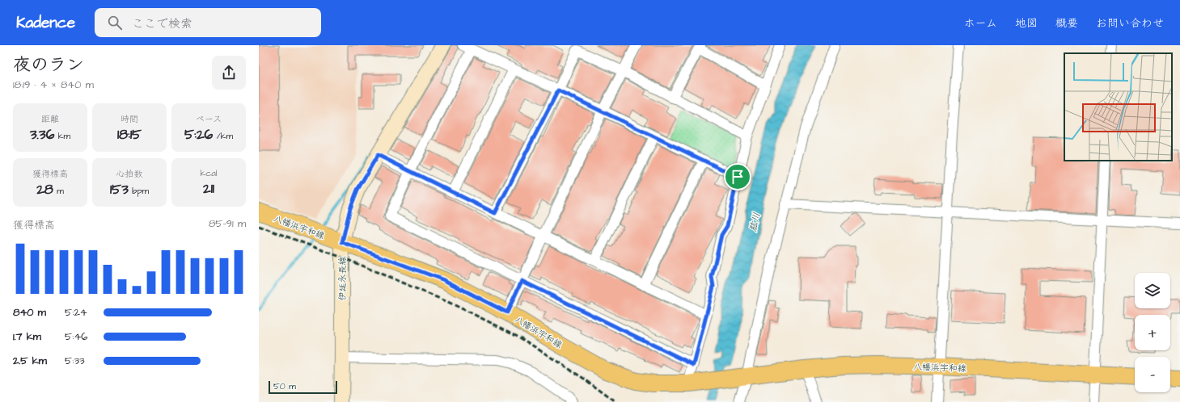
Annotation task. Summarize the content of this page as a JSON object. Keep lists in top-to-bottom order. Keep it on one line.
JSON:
{"streets":{"main road":["八幡浜宇和線","伊延永長線"]},"crossings":[["八幡浜宇和線","伊延永長線"]],"water":["肱川"],"scale_bar":"50 m","page":{"header":"Kadence","search":"ここで検索","nav":["ホーム","地図","概要","お問い合わせ"],"heading":["夜のラン","18:19 · 4 × 840 m"],"stats":[["距離","3.36 km"],["時間","18:15"],["ペース","5:26 /km"],["獲得標高","28 m"],["心拍数","153 bpm"],["kcal","211"]],"chart":["獲得標高","85–91 m"],"map_buttons":["+","−"],"list":[{"name":"840 m","note":"5:24"},{"name":"1.7 km","note":"5:46"},{"name":"2.5 km","note":"5:33"}],"scale":"50 m"}}
